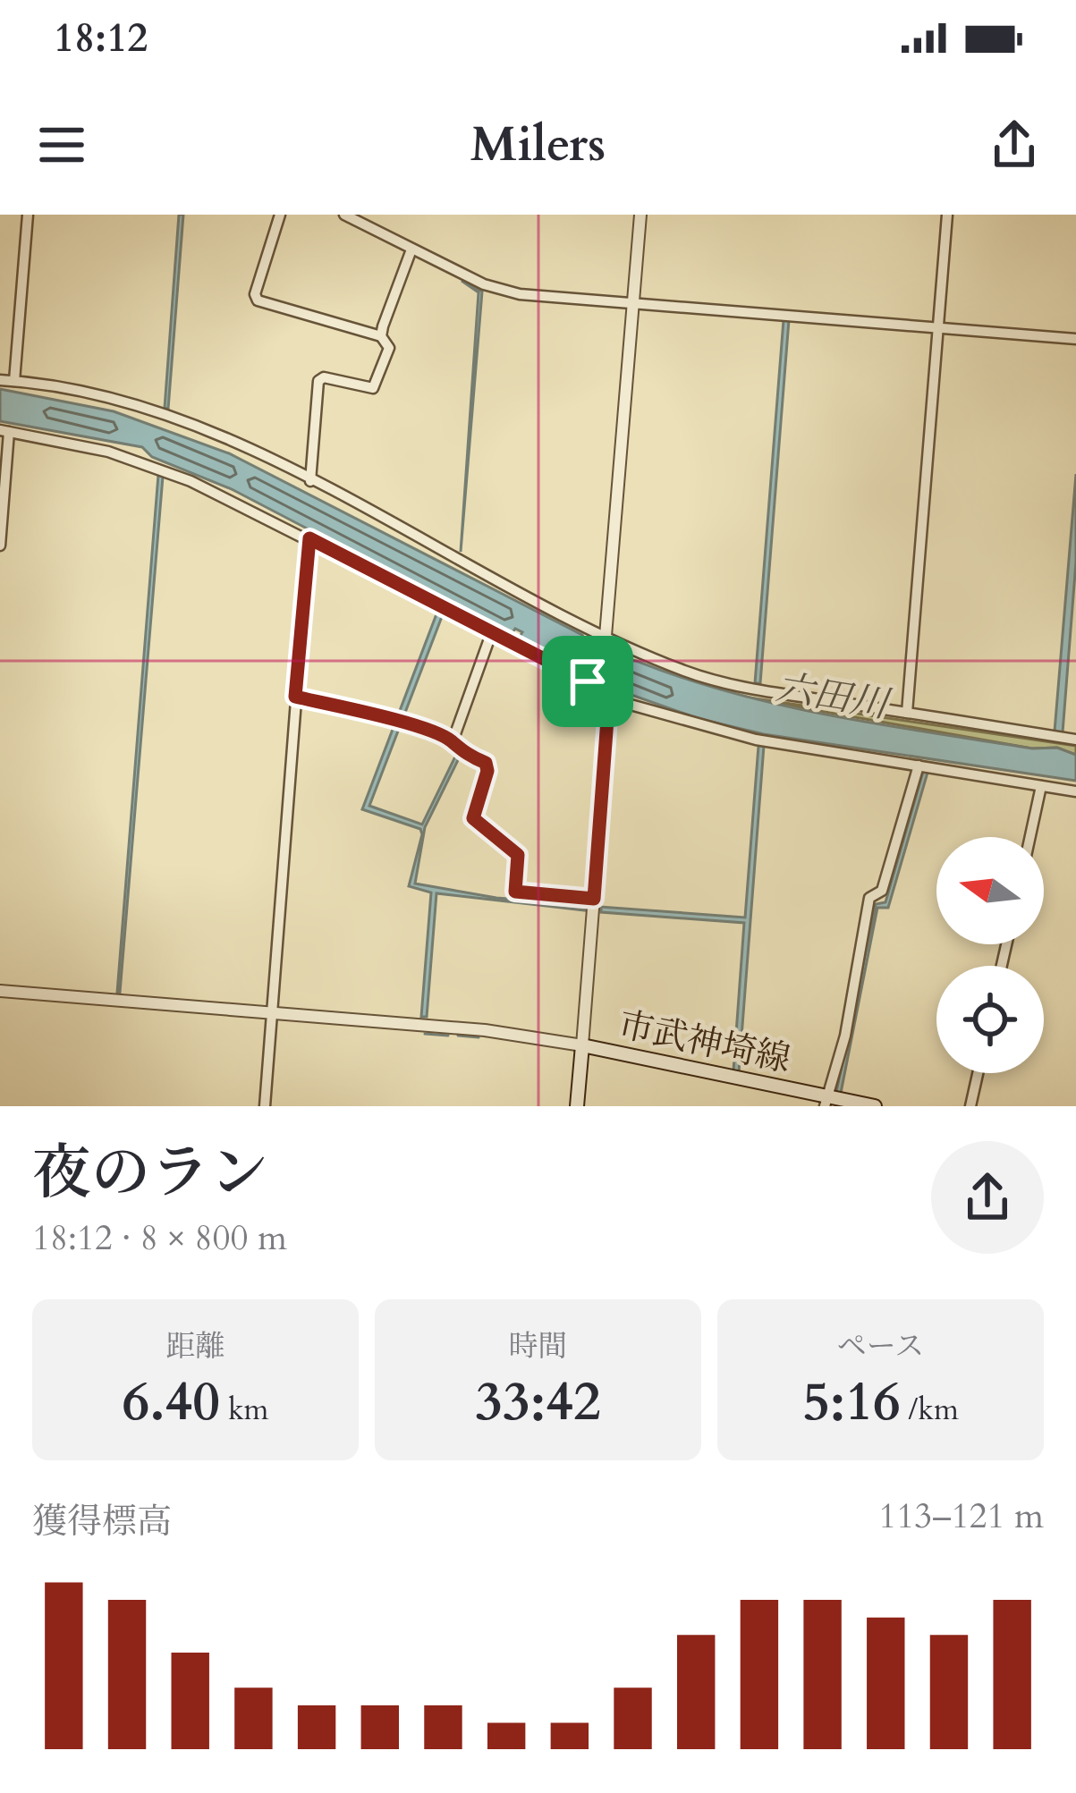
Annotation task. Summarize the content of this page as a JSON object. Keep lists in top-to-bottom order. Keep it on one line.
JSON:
{"streets":{"main road":["市武神埼線"]},"water":["六田川"],"north":"left","page":{"status":"18:12","header":"Milers","heading":["夜のラン","18:12 · 8 × 800 m"],"stats":[["距離","6.40 km"],["時間","33:42"],["ペース","5:16 /km"]],"chart":["獲得標高","113–121 m"]}}
